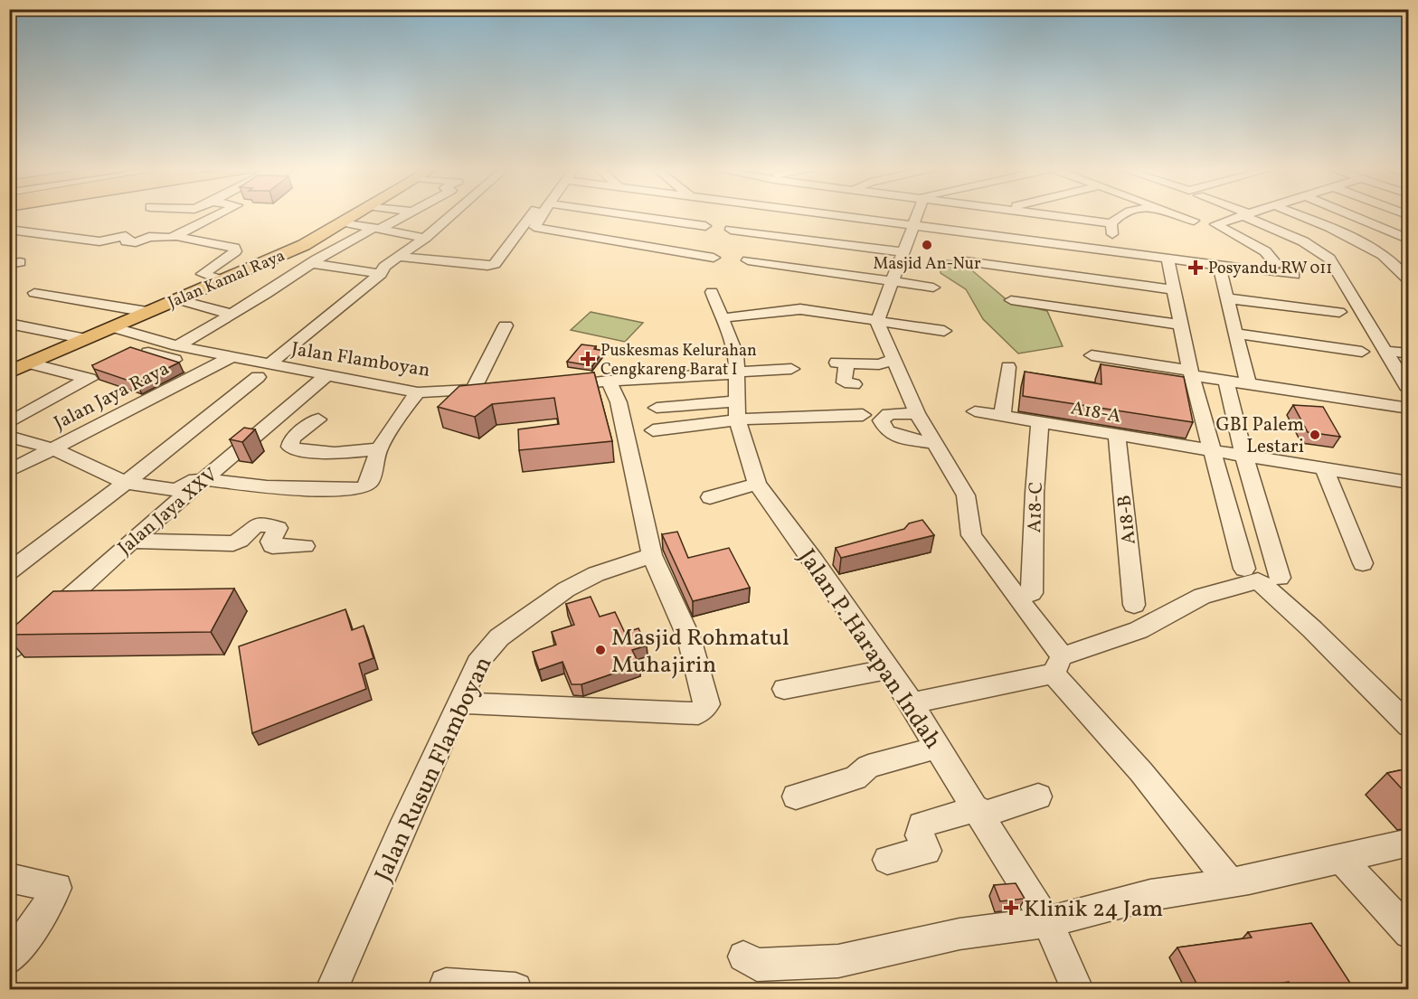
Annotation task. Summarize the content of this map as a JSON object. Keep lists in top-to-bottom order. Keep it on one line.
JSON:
{"streets":{"main road":["Jalan Kamal Raya"],"street":["Jalan Flamboyan","Jalan Jaya Raya","A18-A","A18-C","Jalan Jaya XXV","A18-B","Jalan P. Harapan Indah","Jalan Rusun Flamboyan"]},"crossings":[["Jalan Kamal Raya","Jalan Flamboyan"],["Jalan Flamboyan","Jalan Jaya Raya"],["Jalan Flamboyan","Jalan Jaya XXV"],["A18-A","A18-C"],["A18-A","A18-B"]],"places":{"other":["Masjid An-Nur","GBI Palem Lestari","Masjid Rohmatul Muhajirin"],"health":["Posyandu RW 011","Puskesmas Kelurahan Cengkareng Barat I","Klinik 24 Jam"]}}
